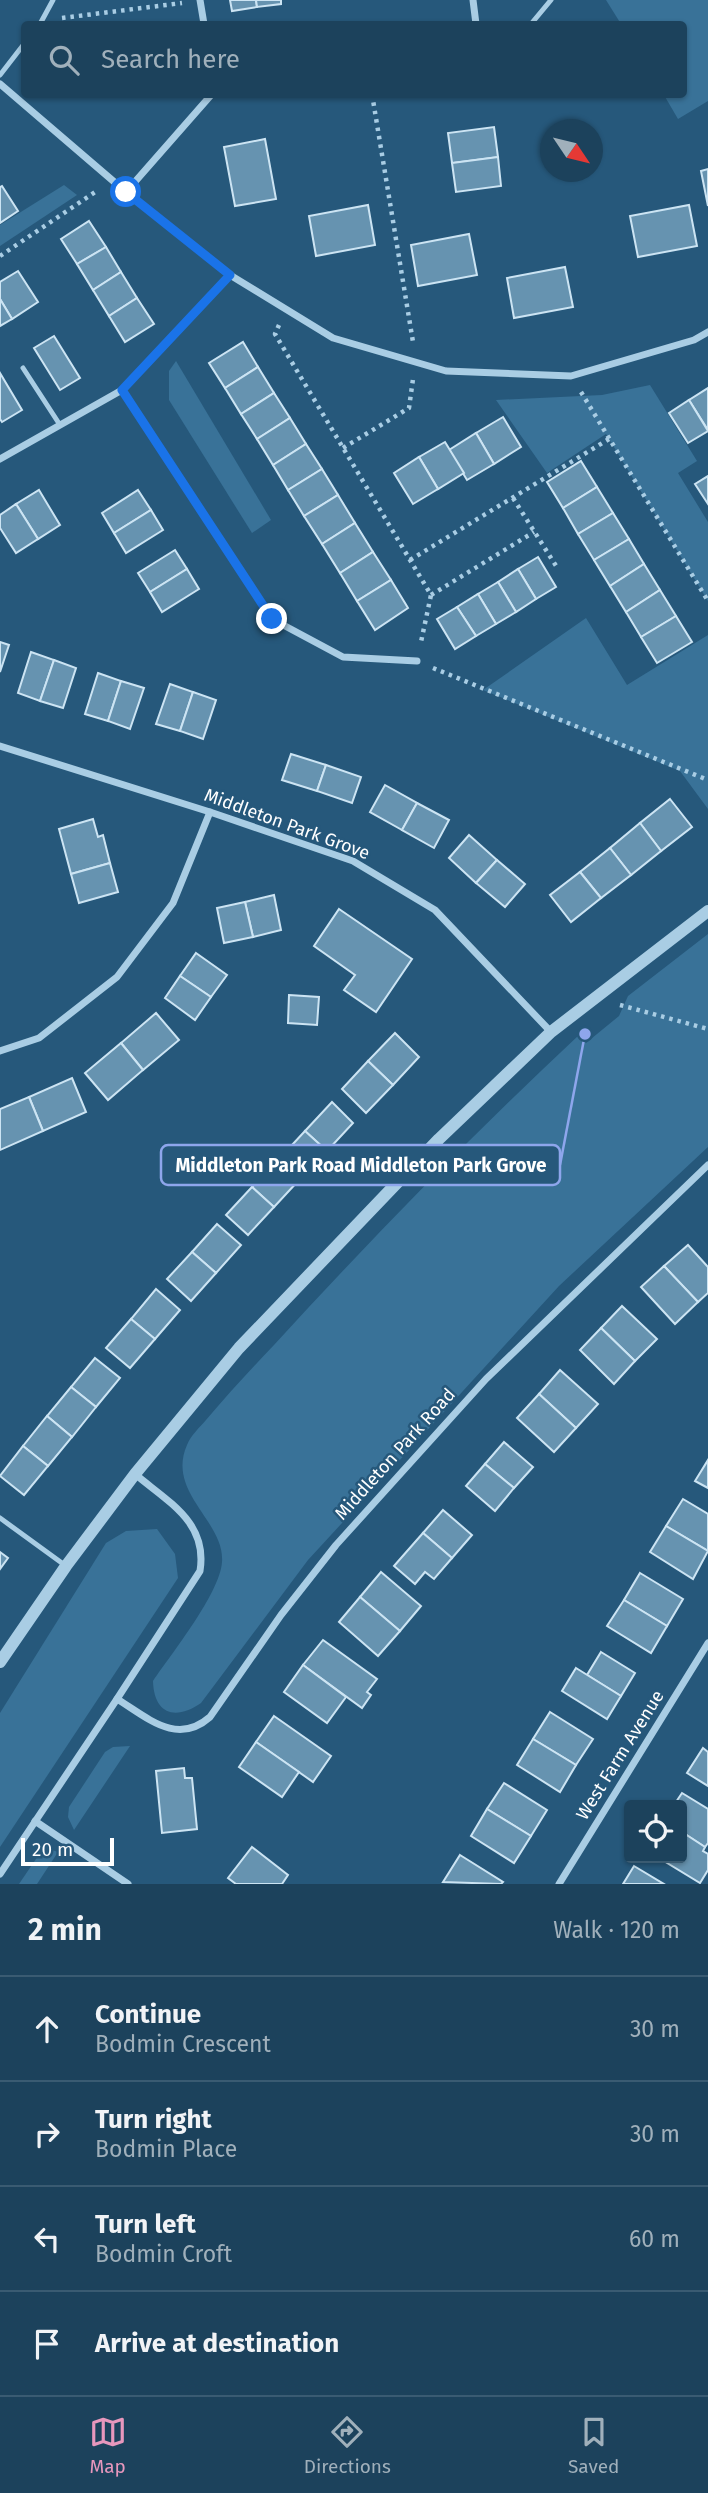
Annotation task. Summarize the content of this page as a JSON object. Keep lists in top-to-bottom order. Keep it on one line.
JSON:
{"streets":{"street":["Middleton Park Grove","Middleton Park Road","West Farm Avenue"]},"places":["Middleton Park Road Middleton Park Grove"],"scale_bar":"20 m","north":"bottom right","page":{"search":"Search here","scale":"20 m","heading":["2 min","Walk · 120 m"],"list":[["Continue","Bodmin Crescent","30 m"],["Turn right","Bodmin Place","30 m"],["Turn left","Bodmin Croft","60 m"],"Arrive at destination"],"nav":["Map","Directions","Saved"]}}
